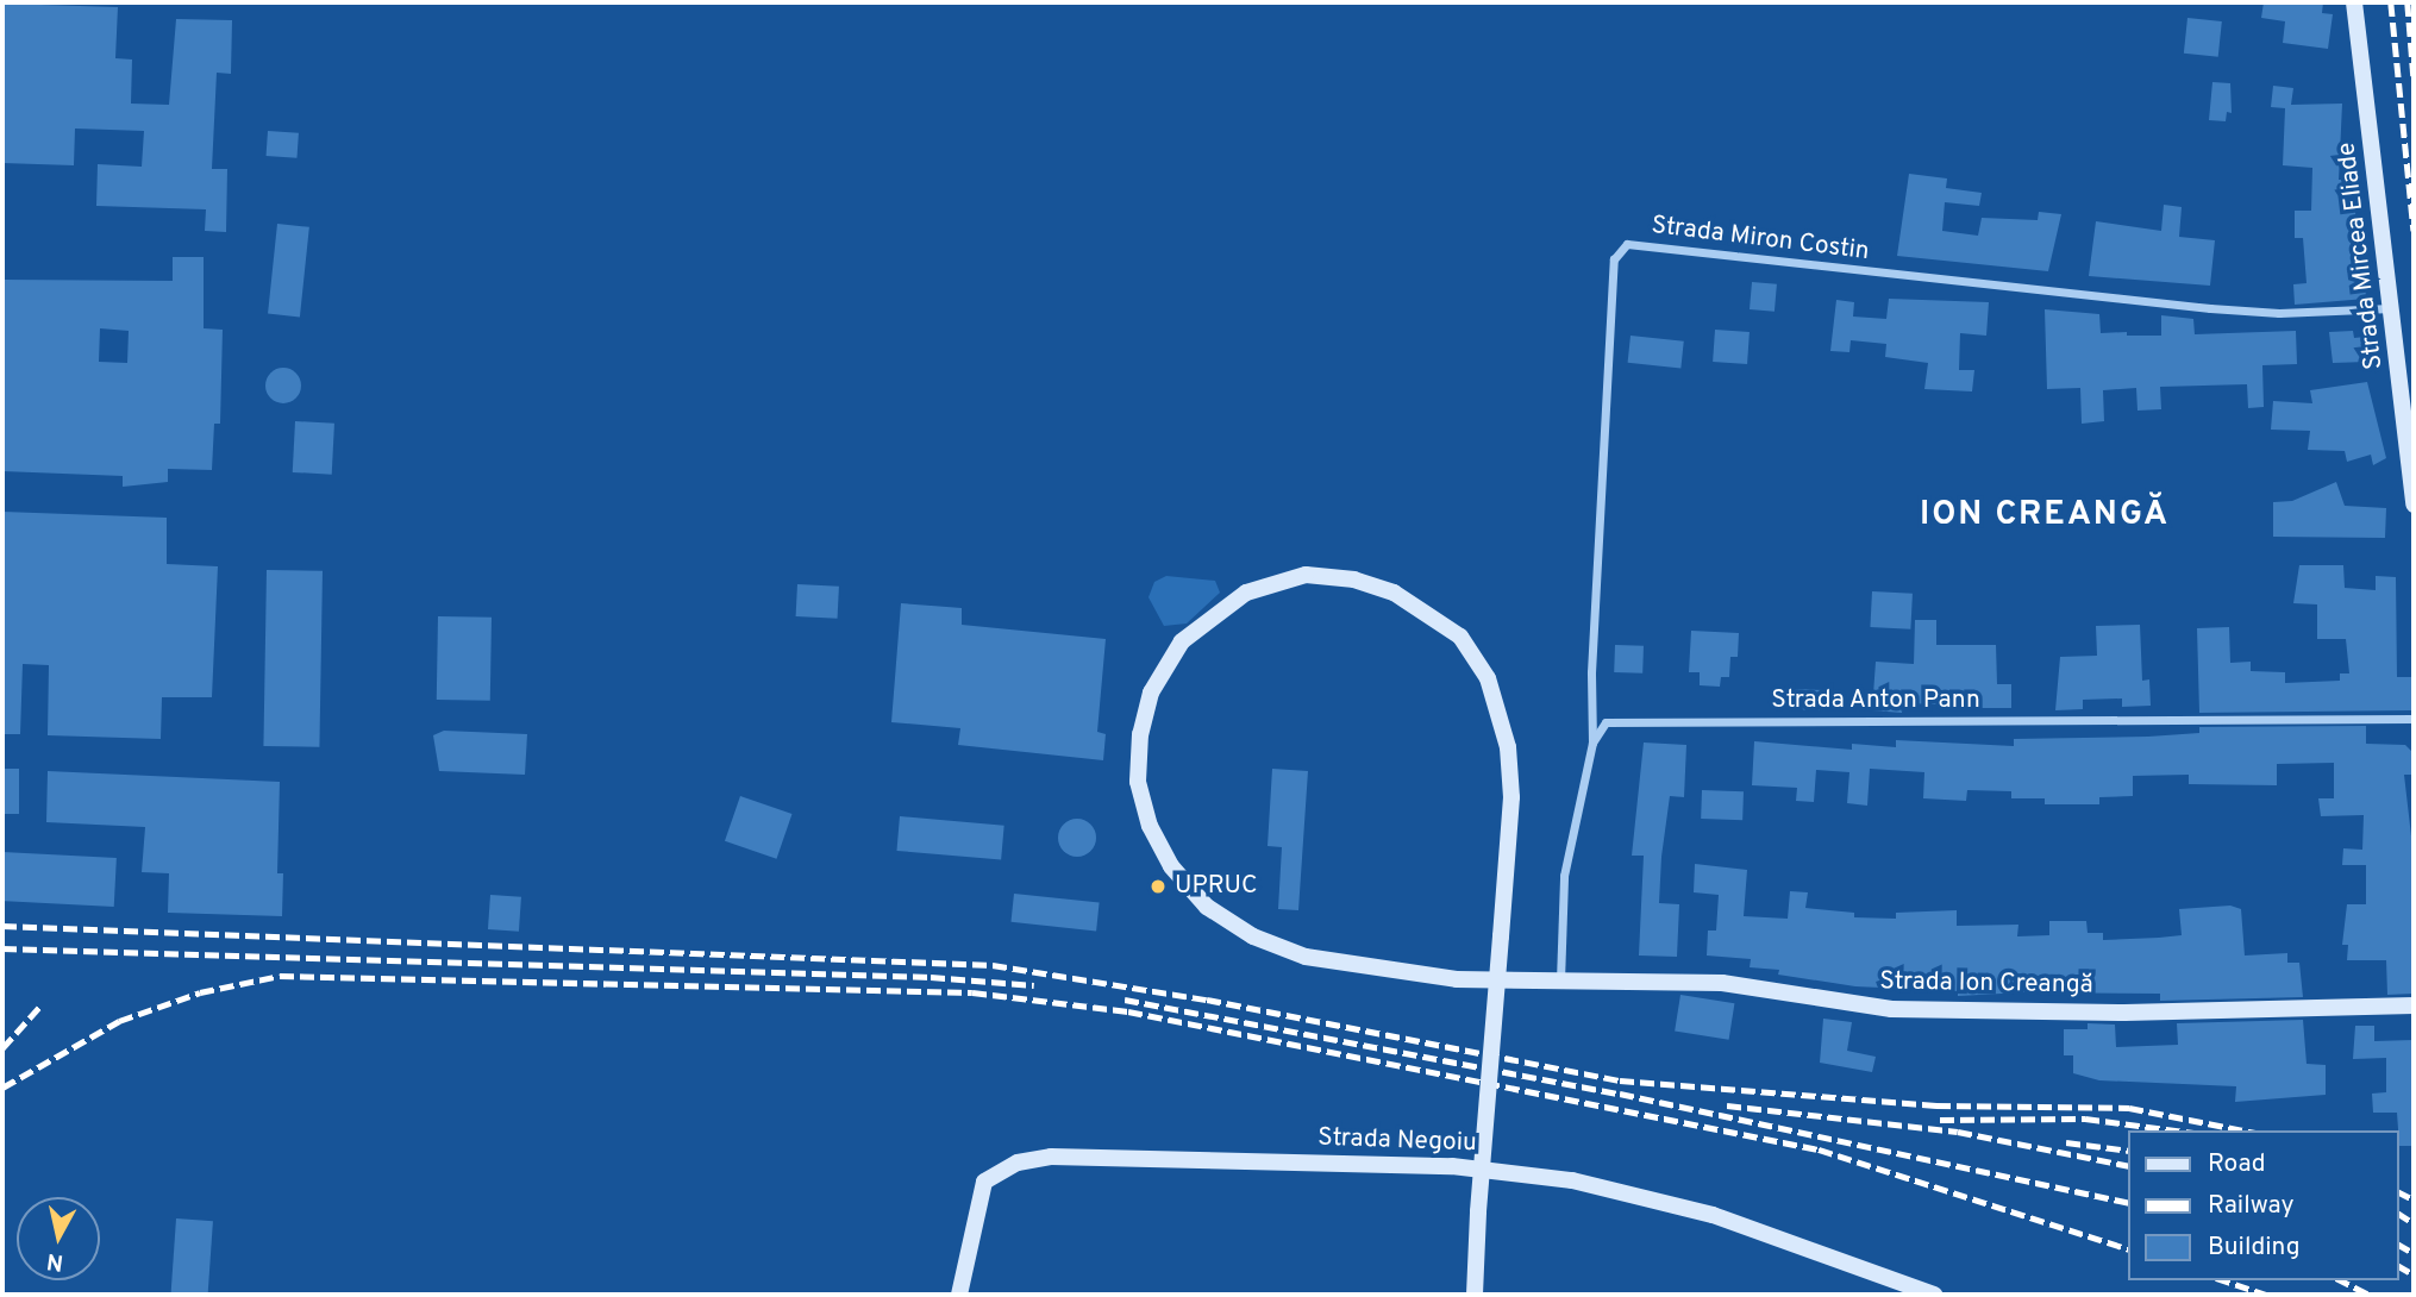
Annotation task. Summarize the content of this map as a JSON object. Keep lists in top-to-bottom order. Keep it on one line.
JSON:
{"streets":{"main road":["Strada Mircea Eliade","Strada Ion Creangă","Strada Negoiu"],"street":["Strada Miron Costin","Strada Anton Pann"]},"crossings":[["Strada Miron Costin","Strada Mircea Eliade"],["Strada Miron Costin","Strada Anton Pann"]],"districts":["ION CREANGĂ"],"places":["UPRUC"],"legend":["Road","Railway","Building"],"north":"bottom"}
